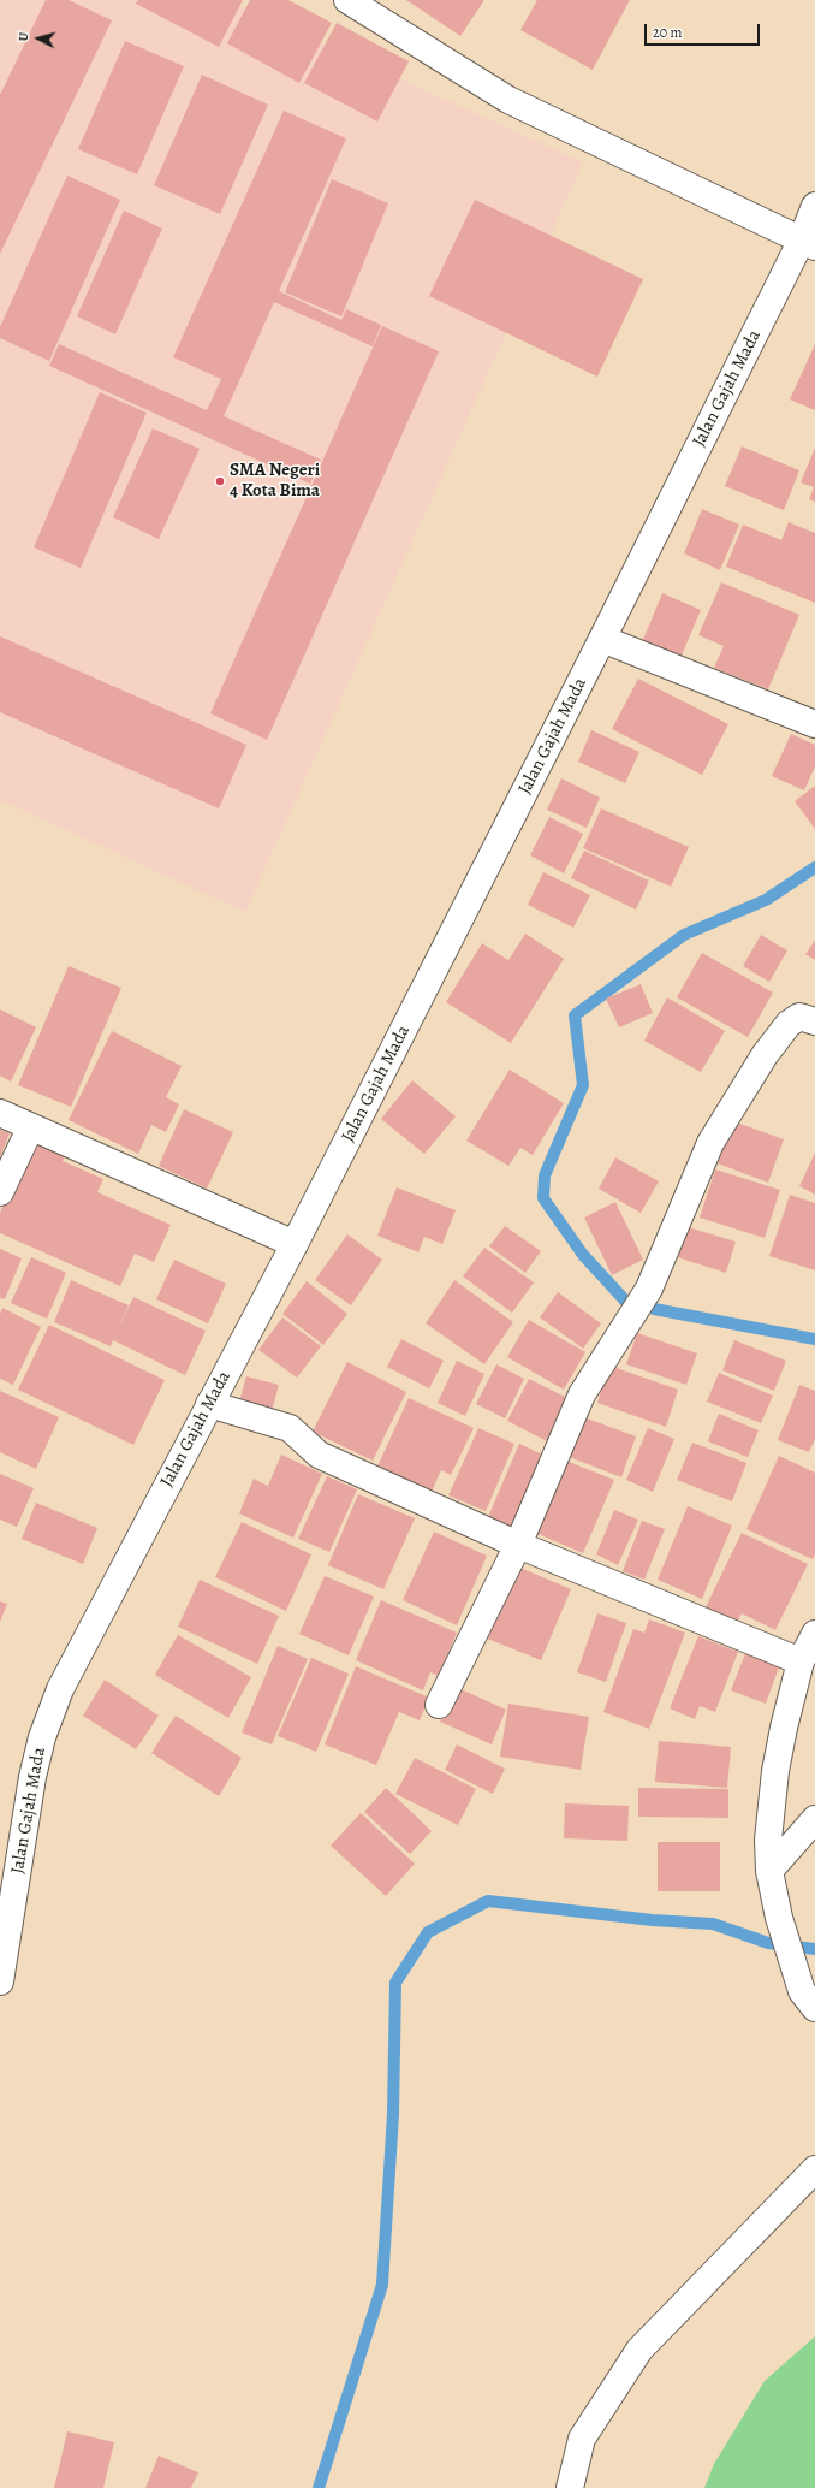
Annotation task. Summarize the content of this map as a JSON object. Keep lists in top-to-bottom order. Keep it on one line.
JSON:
{"streets":{"street":["Jalan Gajah Mada"]},"places":["SMA Negeri 4 Kota Bima"],"scale_bar":"20 m","north":"left"}
